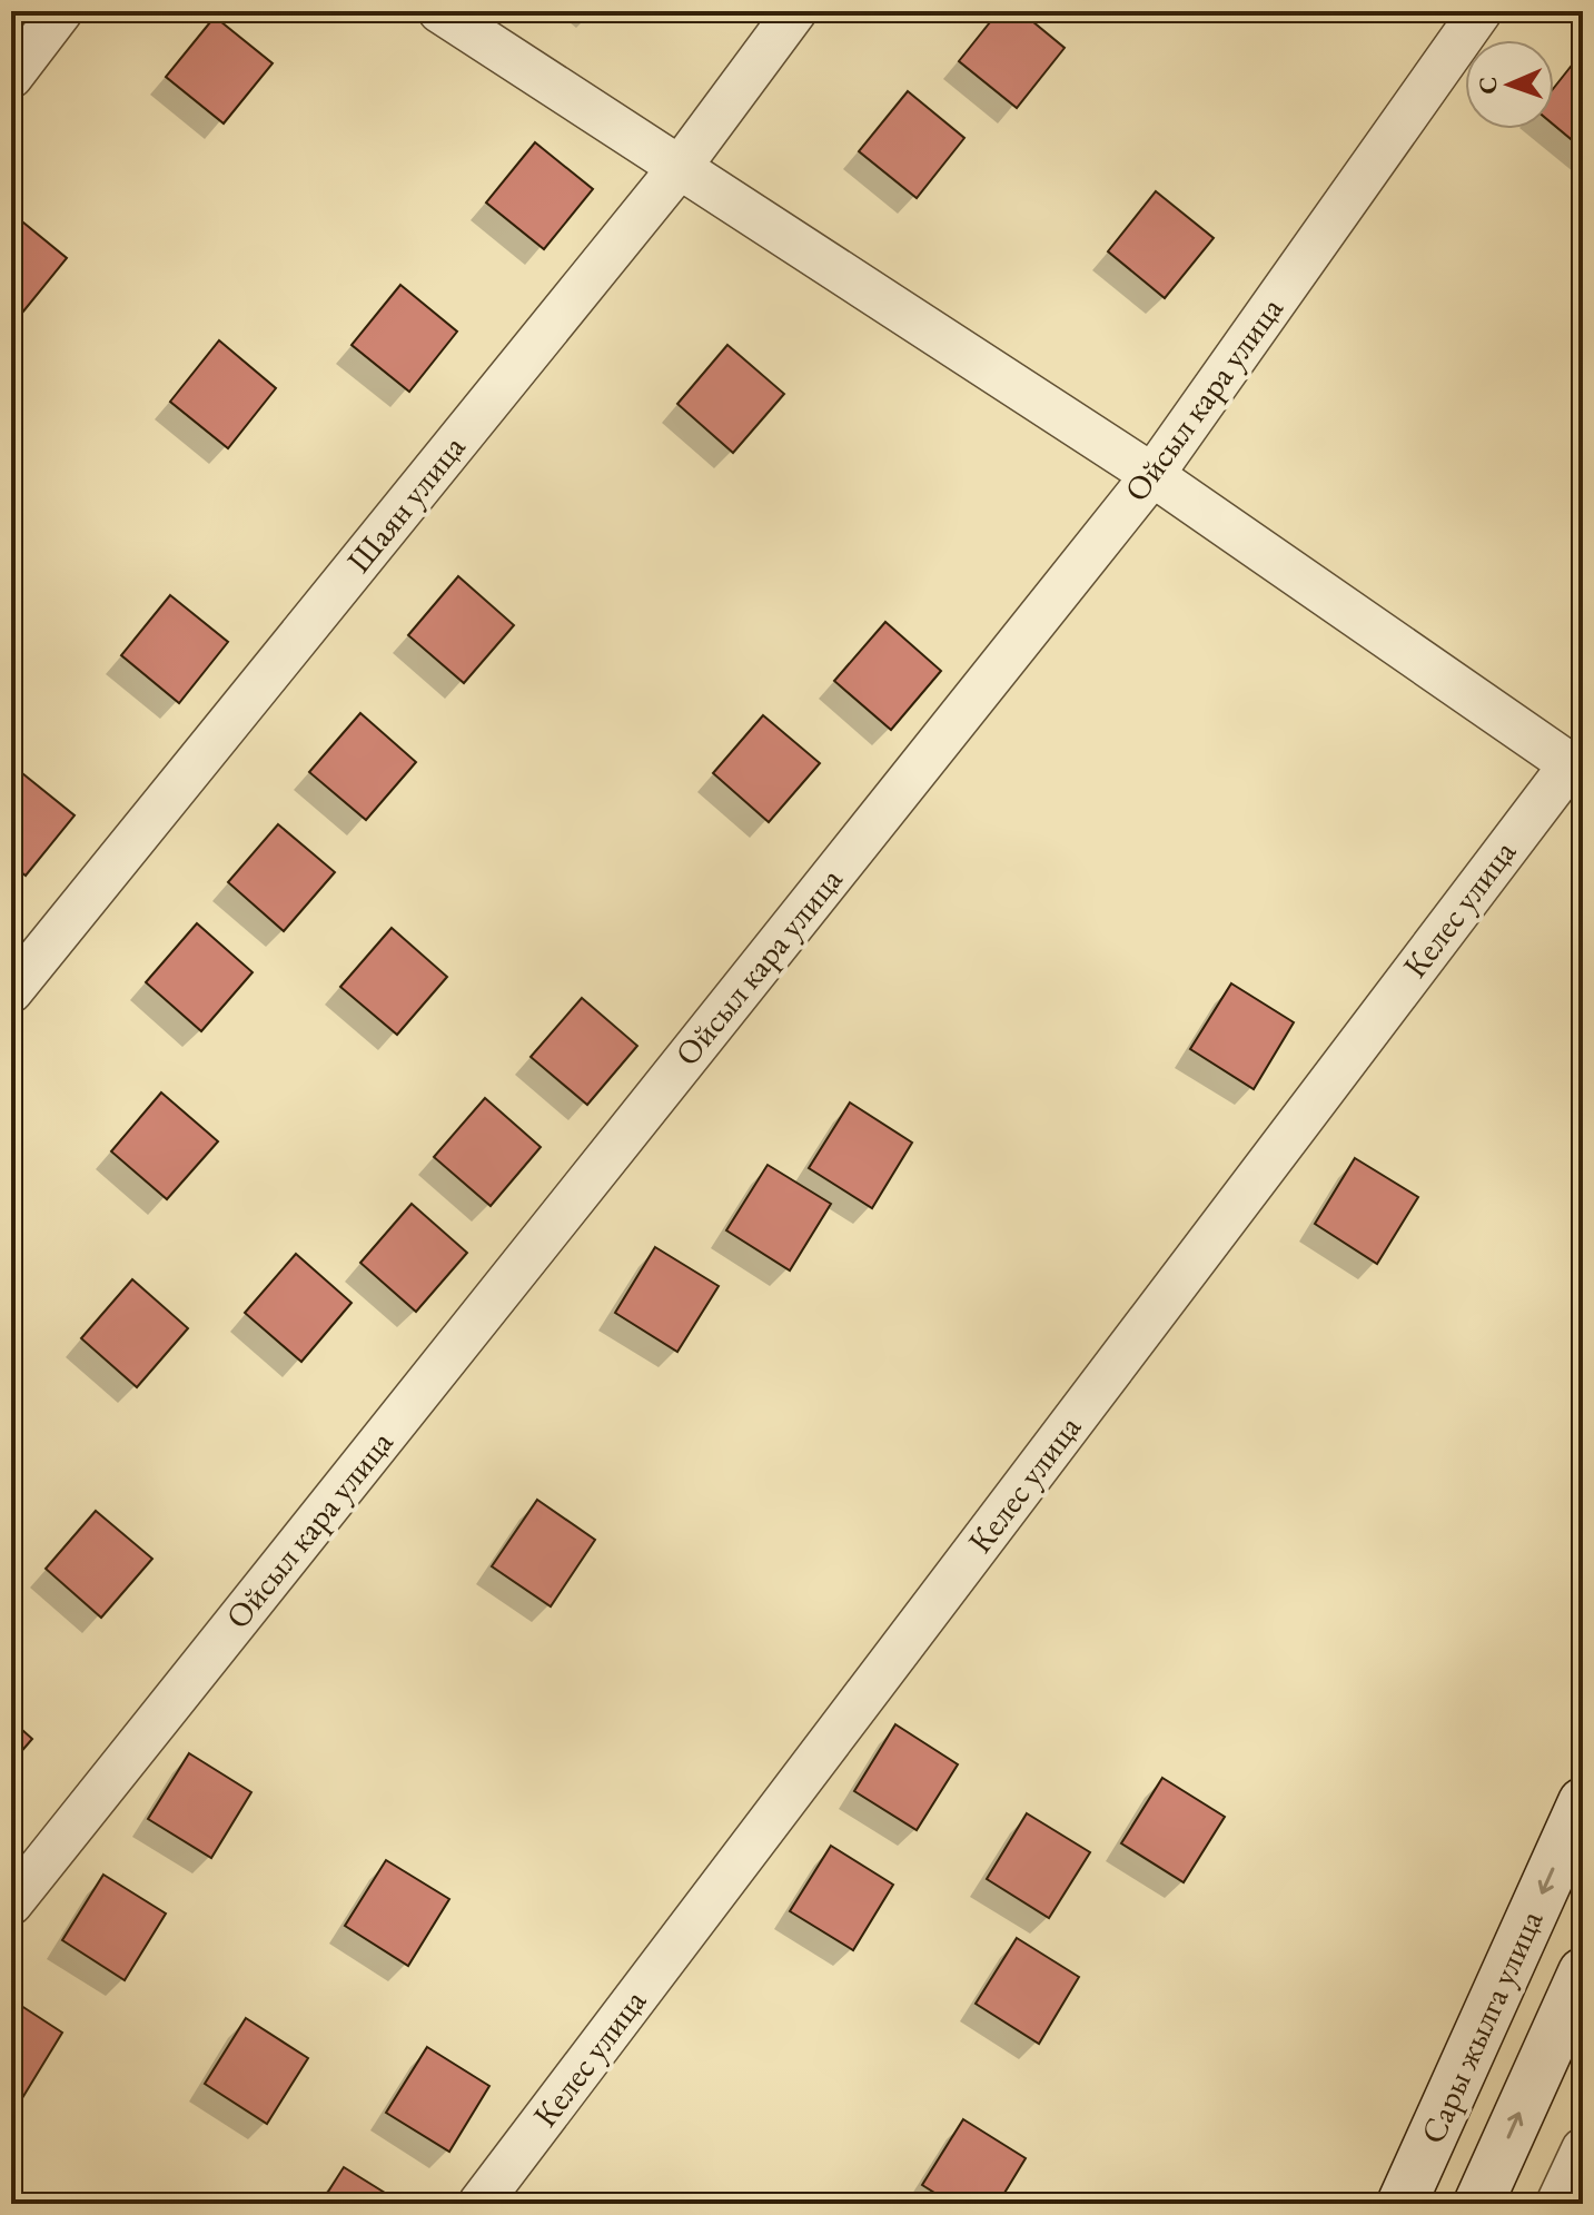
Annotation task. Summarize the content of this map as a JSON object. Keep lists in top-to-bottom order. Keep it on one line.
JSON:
{"streets":{"main road":["Сары жылга улица"],"street":["Ойсыл кара улица","Шаян улица","Келес улица"]},"north":"left"}
